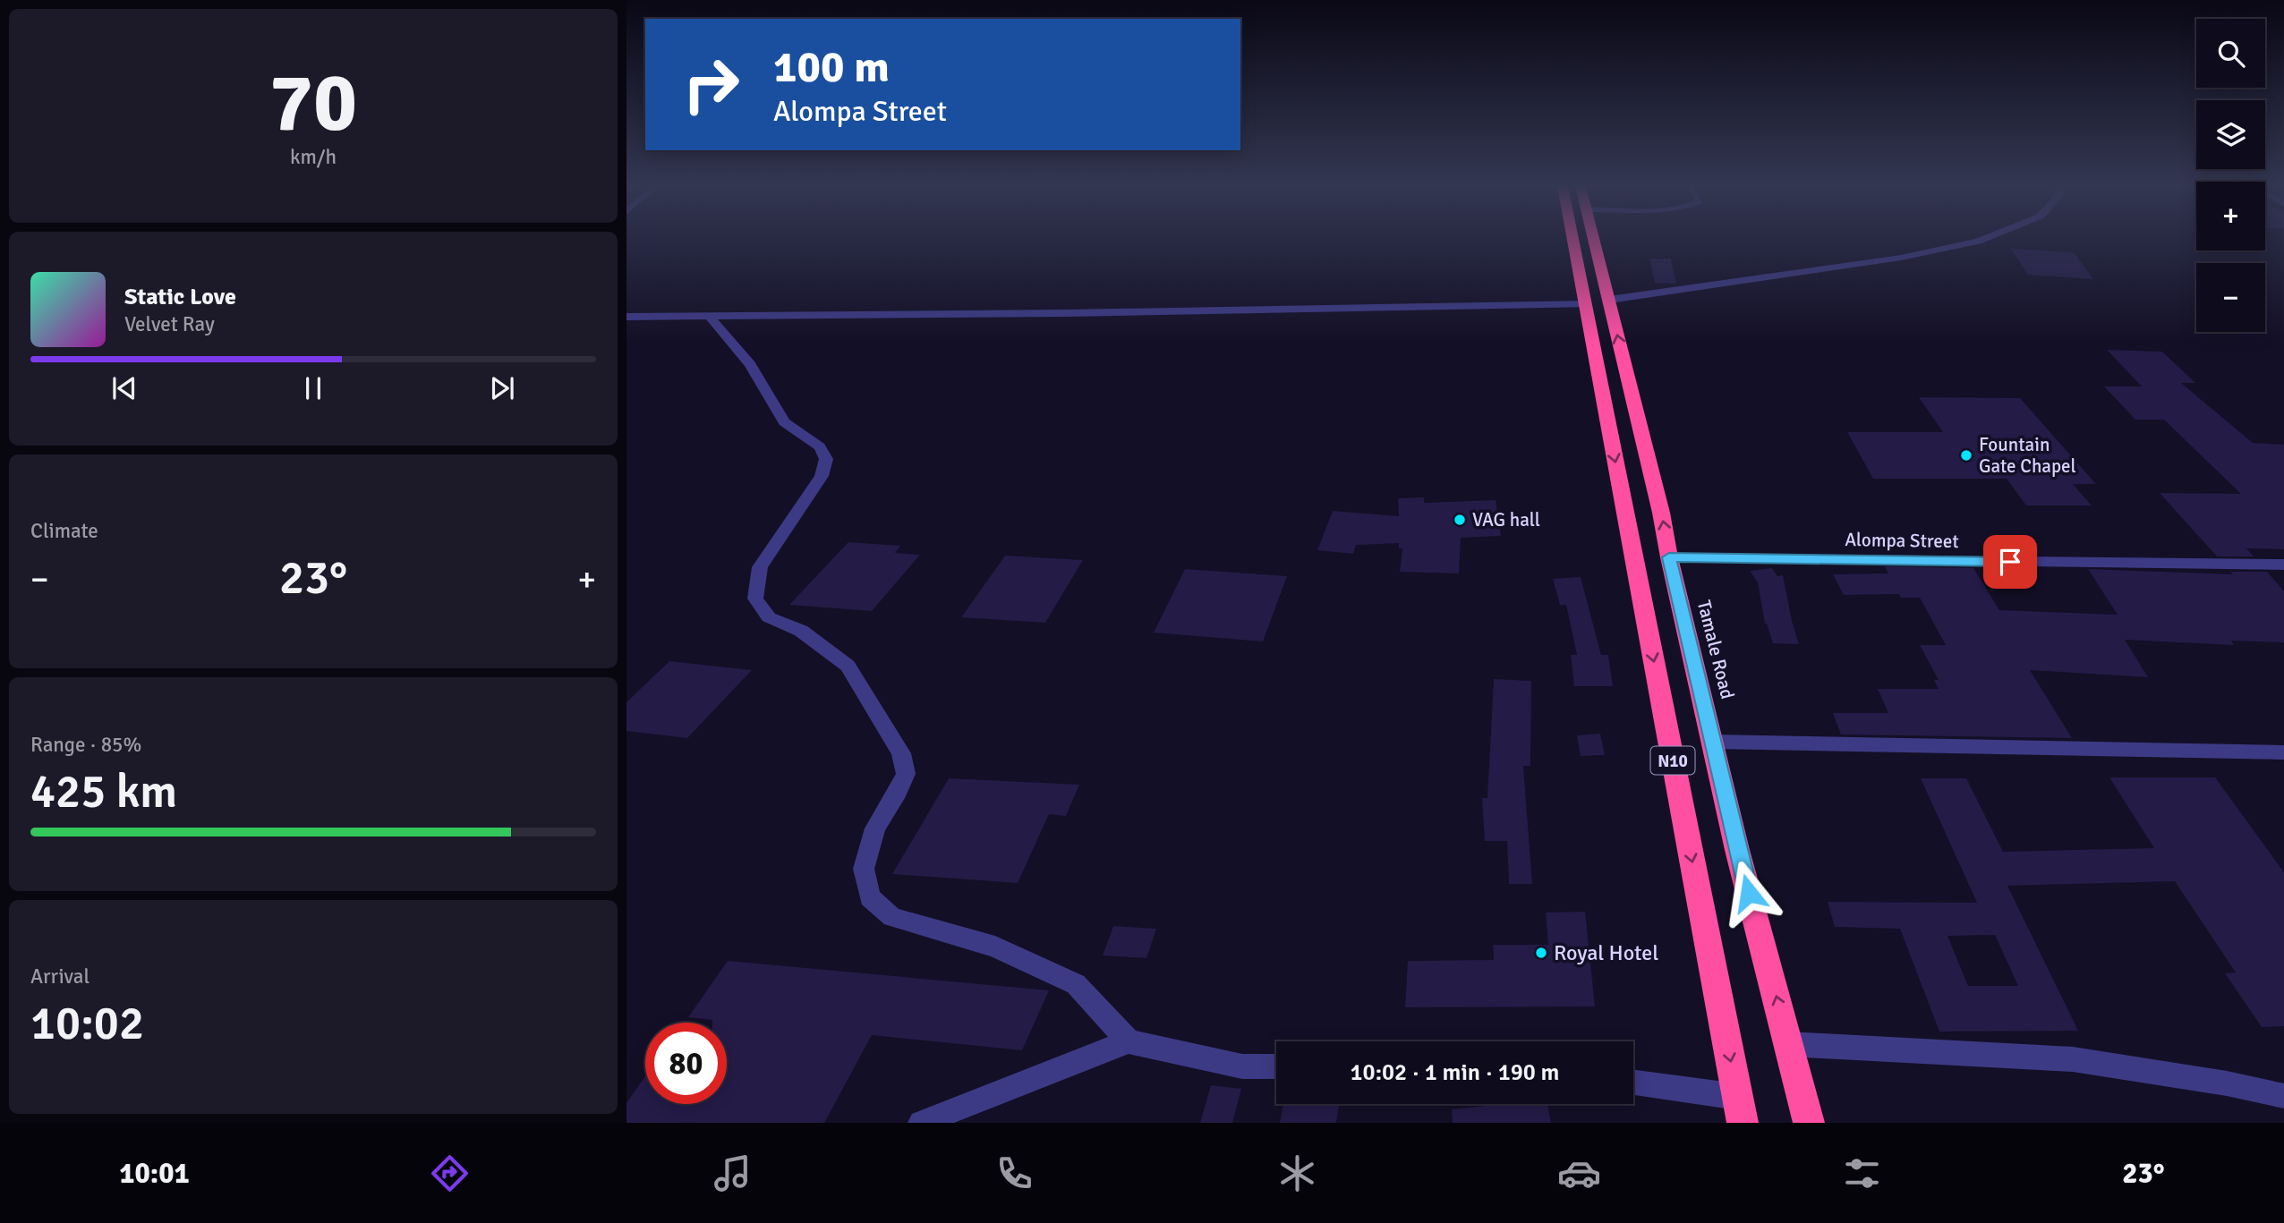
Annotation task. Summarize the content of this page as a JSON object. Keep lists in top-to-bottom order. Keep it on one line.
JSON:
{"streets":{"highway":["Tamale Road","N10"],"street":["Alompa Street"]},"crossings":[["Alompa Street","Tamale Road"]],"places":["Fountain Gate Chapel","VAG hall","Royal Hotel"],"page":{"tile":[["70","km/h"],"Climate",["Range · 85%","425 km"],["Arrival","10:02"]],"map_buttons":["+","−"],"turn":["100 m","Alompa Street"],"song":["Static Love","Velvet Ray"],"heat":["−","23°","+"],"limit":"80","trip":"10:02 · 1 min · 190 m","tabs":["10:01","23°"]}}
